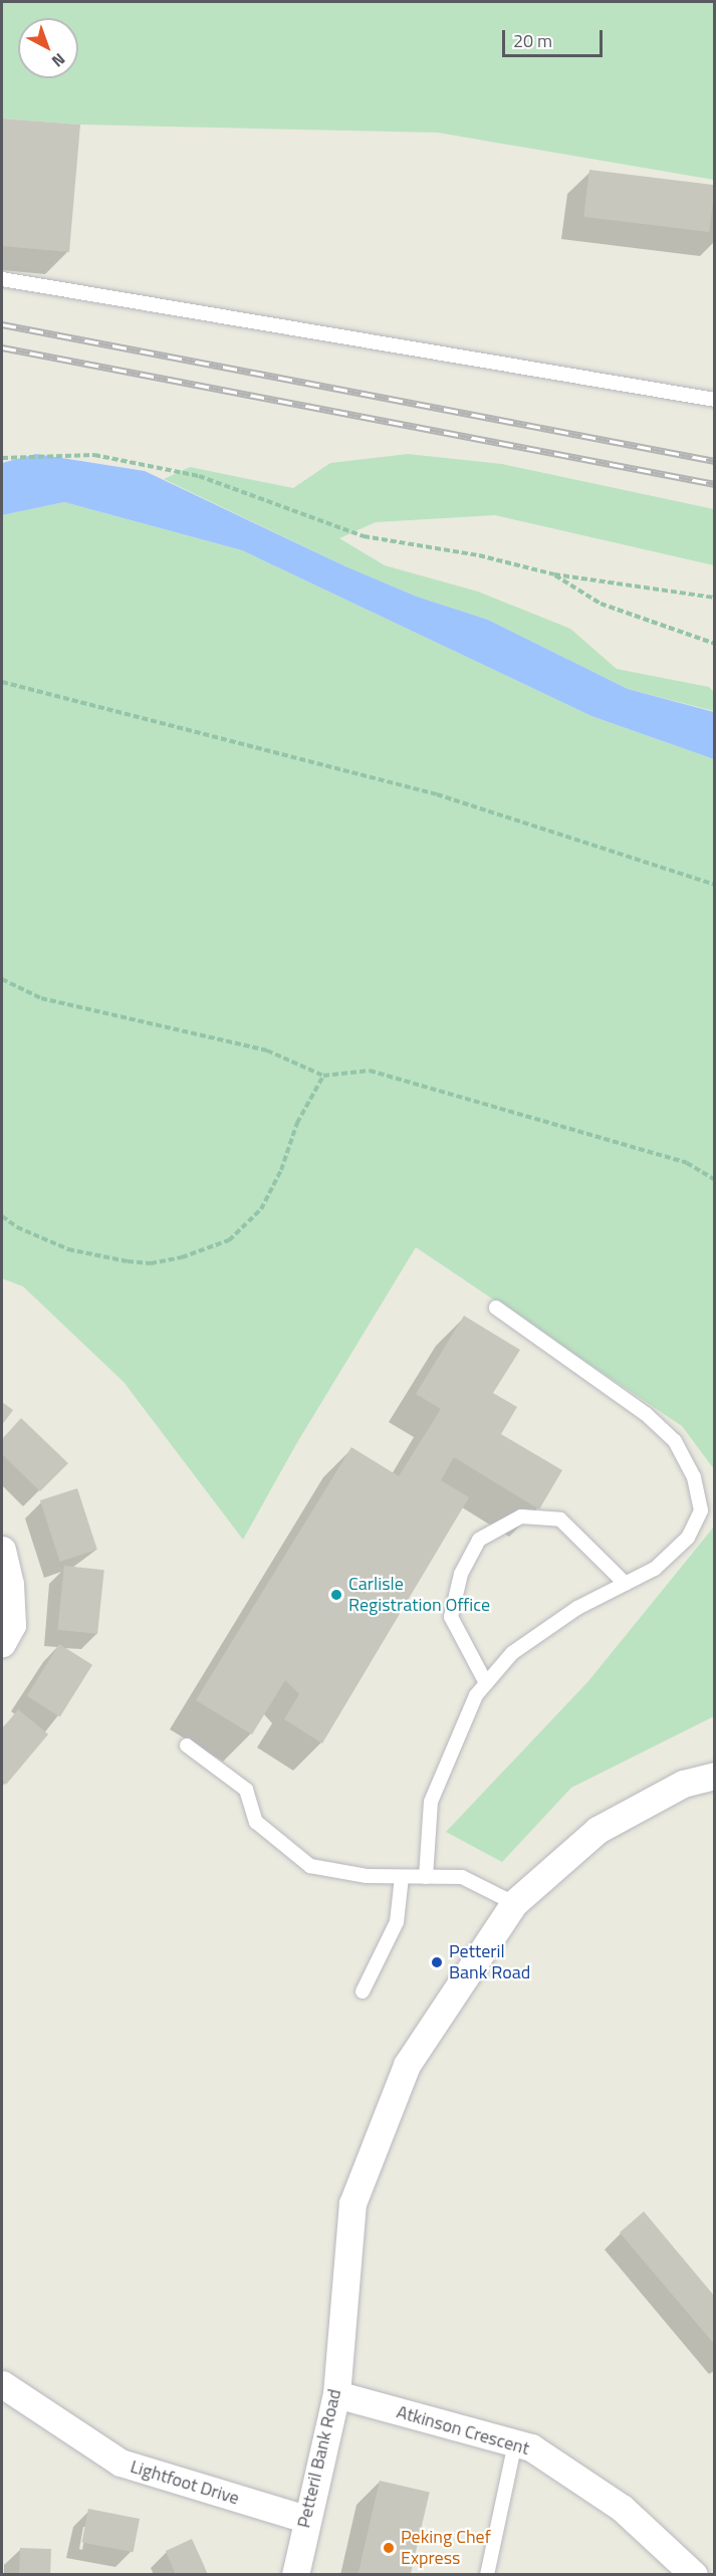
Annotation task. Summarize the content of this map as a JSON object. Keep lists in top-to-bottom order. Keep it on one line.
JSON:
{"streets":{"street":["Atkinson Crescent","Petteril Bank Road","Lightfoot Drive"]},"crossings":[["Atkinson Crescent","Petteril Bank Road"],["Petteril Bank Road","Lightfoot Drive"]],"places":["Carlisle Registration Office","Petteril Bank Road","Peking Chef Express"],"scale_bar":"20 m","north":"bottom right"}
